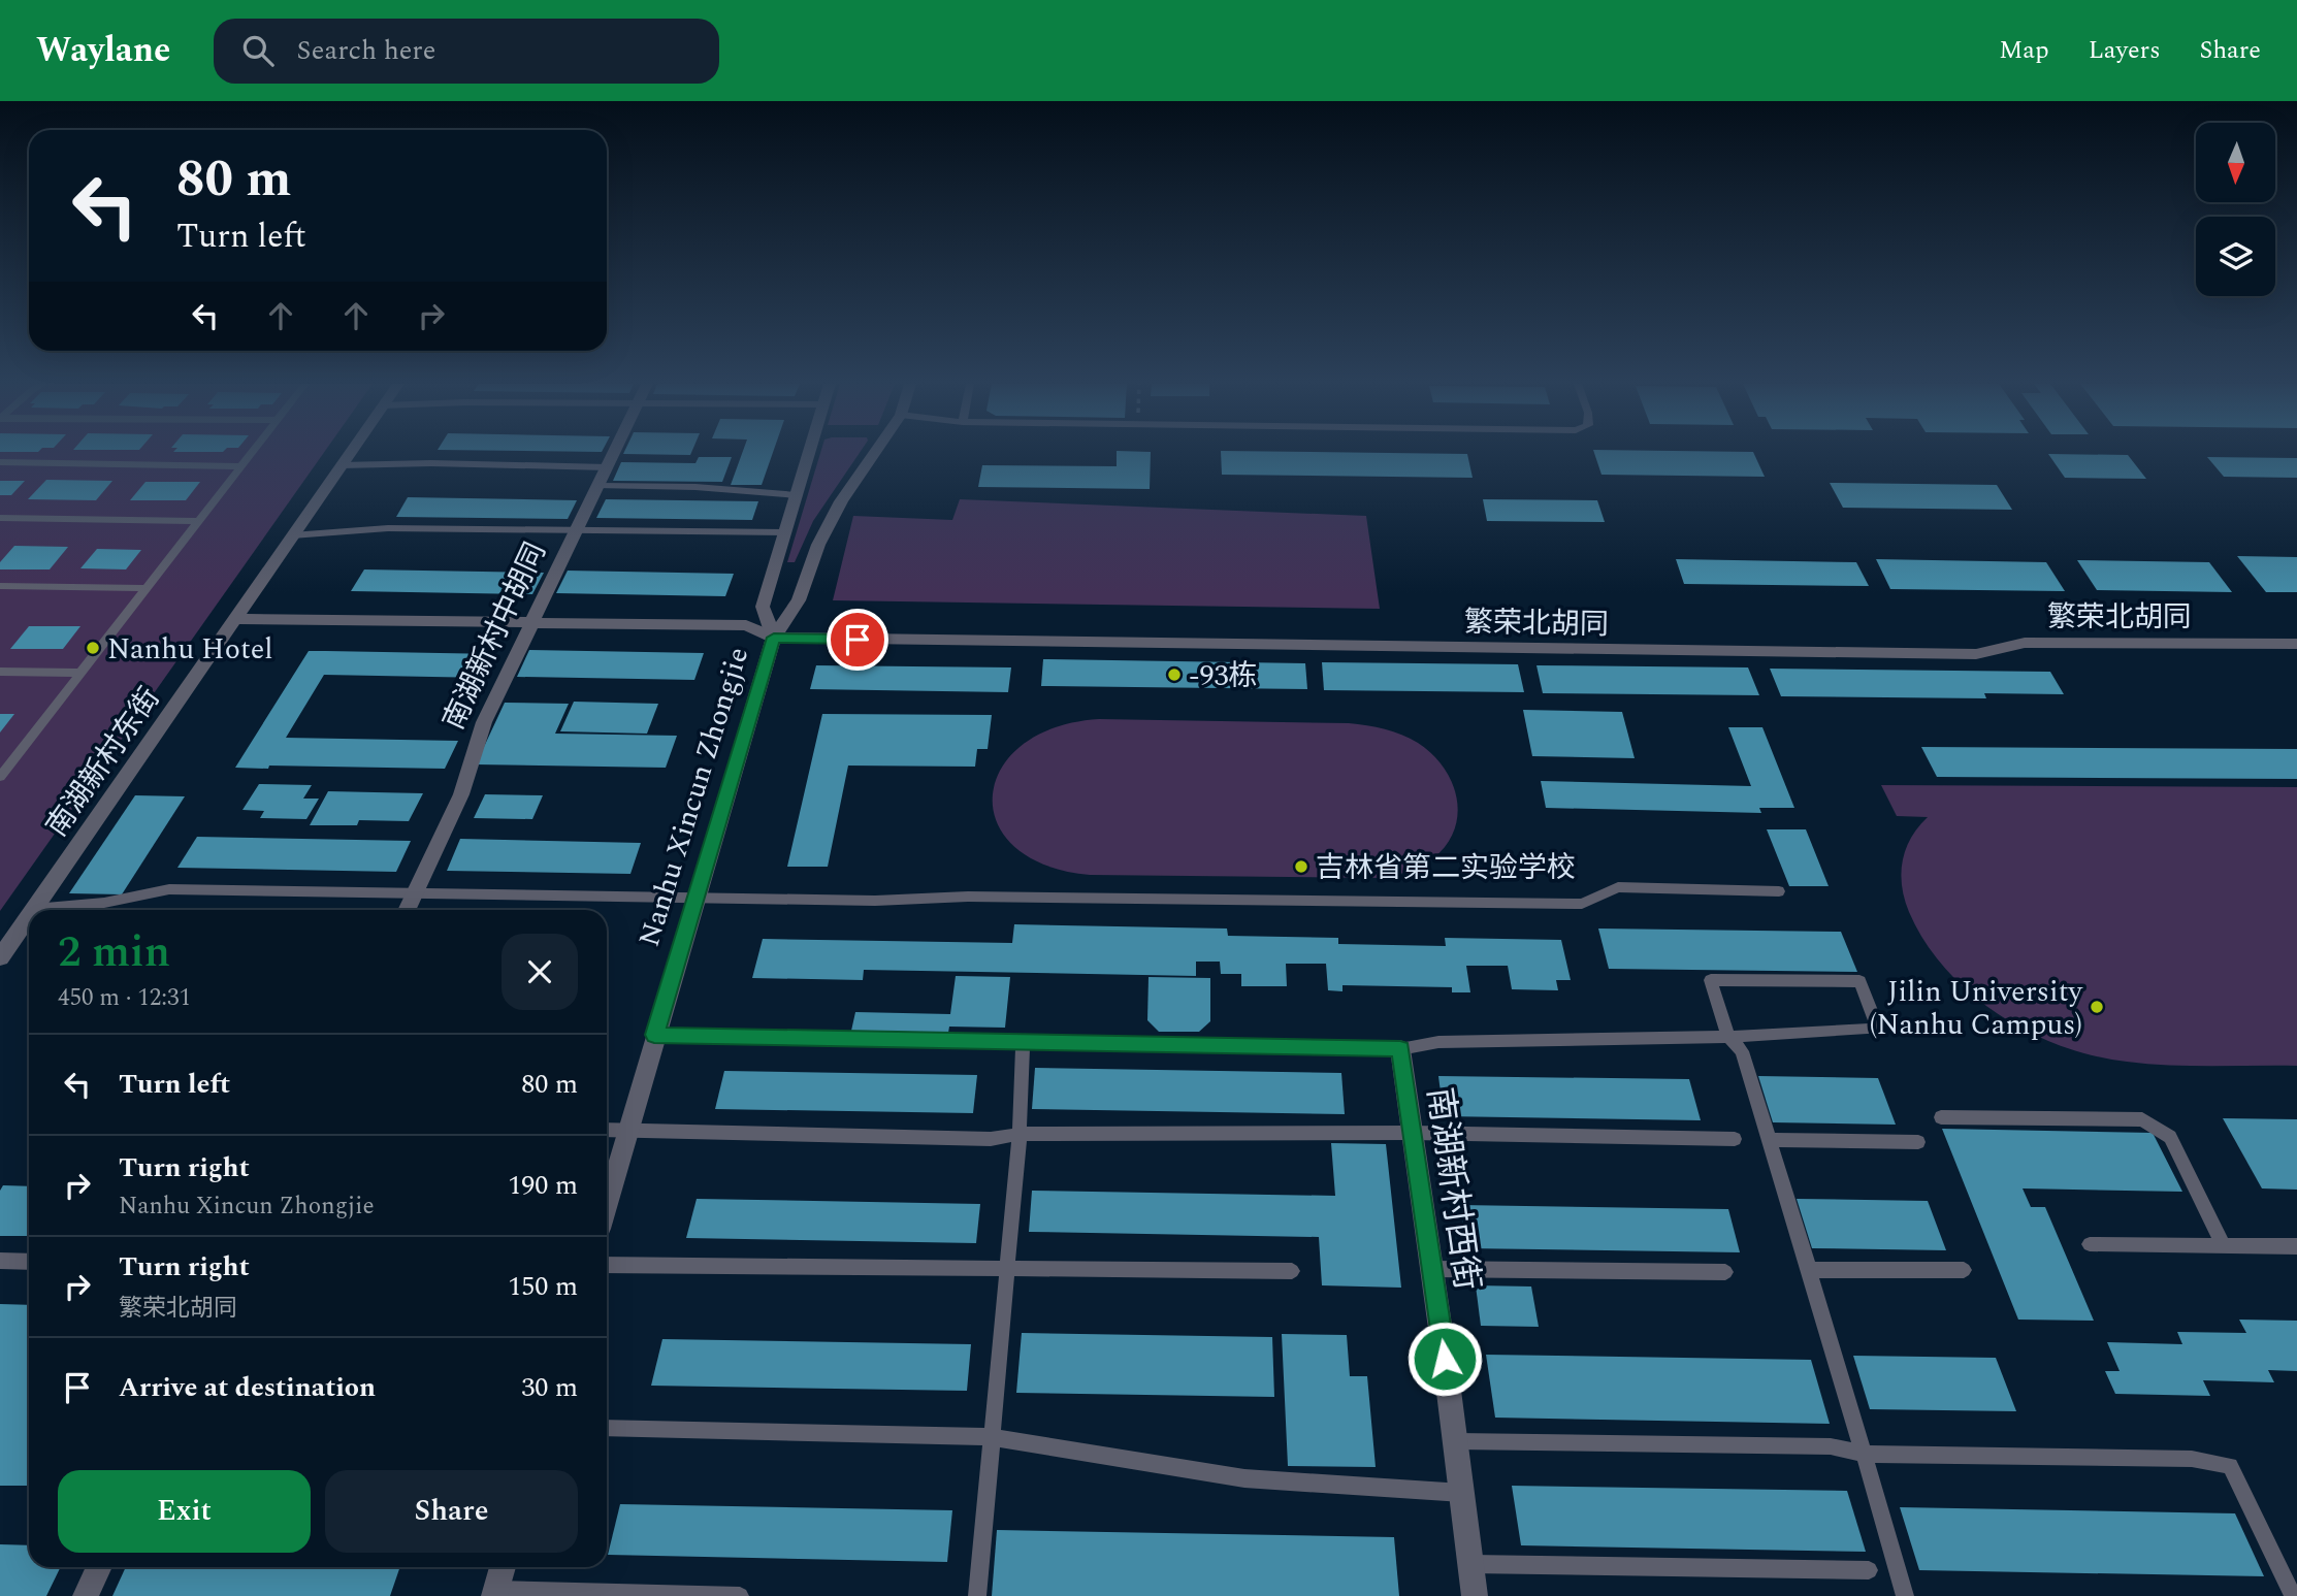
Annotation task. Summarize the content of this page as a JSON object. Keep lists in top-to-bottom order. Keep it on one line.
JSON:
{"streets":{"street":["繁荣北胡同","南湖新村中胡同","南湖新村东街","Nanhu Xincun Zhongjie","南湖新村西街"]},"crossings":[["繁荣北胡同","南湖新村中胡同"],["繁荣北胡同","南湖新村东街"],["繁荣北胡同","Nanhu Xincun Zhongjie"]],"places":["Nanhu Hotel","-93栋","吉林省第二实验学校","Jilin University (Nanhu Campus)"],"north":"bottom","page":{"header":"Waylane","search":"Search here","nav":["Map","Layers","Share"],"turn":["80 m","Turn left"],"heading":["2 min","450 m · 12:31"],"list":[{"name":"Turn left","value":"80 m"},{"name":"Turn right","note":"Nanhu Xincun Zhongjie","value":"190 m"},{"name":"Turn right","note":"繁荣北胡同","value":"150 m"},{"name":"Arrive at destination","value":"30 m"}],"buttons":["Exit","Share"]}}
